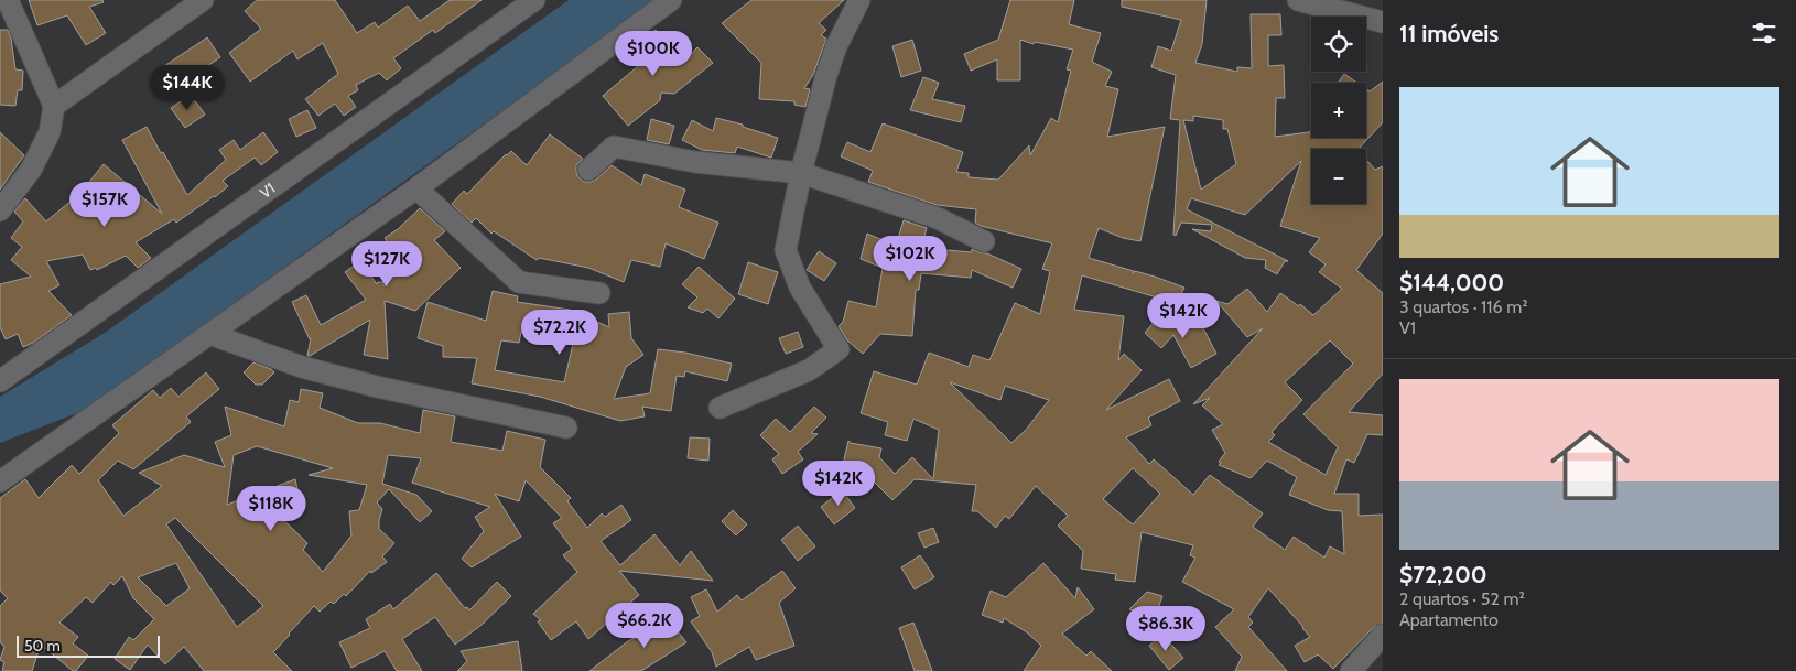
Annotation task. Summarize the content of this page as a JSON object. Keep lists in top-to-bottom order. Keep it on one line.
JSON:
{"streets":{"street":["V1"]},"scale_bar":"50 m","page":{"heading":"11 imóveis","map_buttons":["+","−"],"price":["$100K","$144K","$157K","$102K","$127K","$142K","$72.2K","$142K","$118K","$66.2K","$86.3K"],"list":[{"name":"$144,000","note":"3 quartos · 116 m² · V1"},{"name":"$72,200","note":"2 quartos · 52 m² · Apartamento"}],"scale":"50 m"}}
